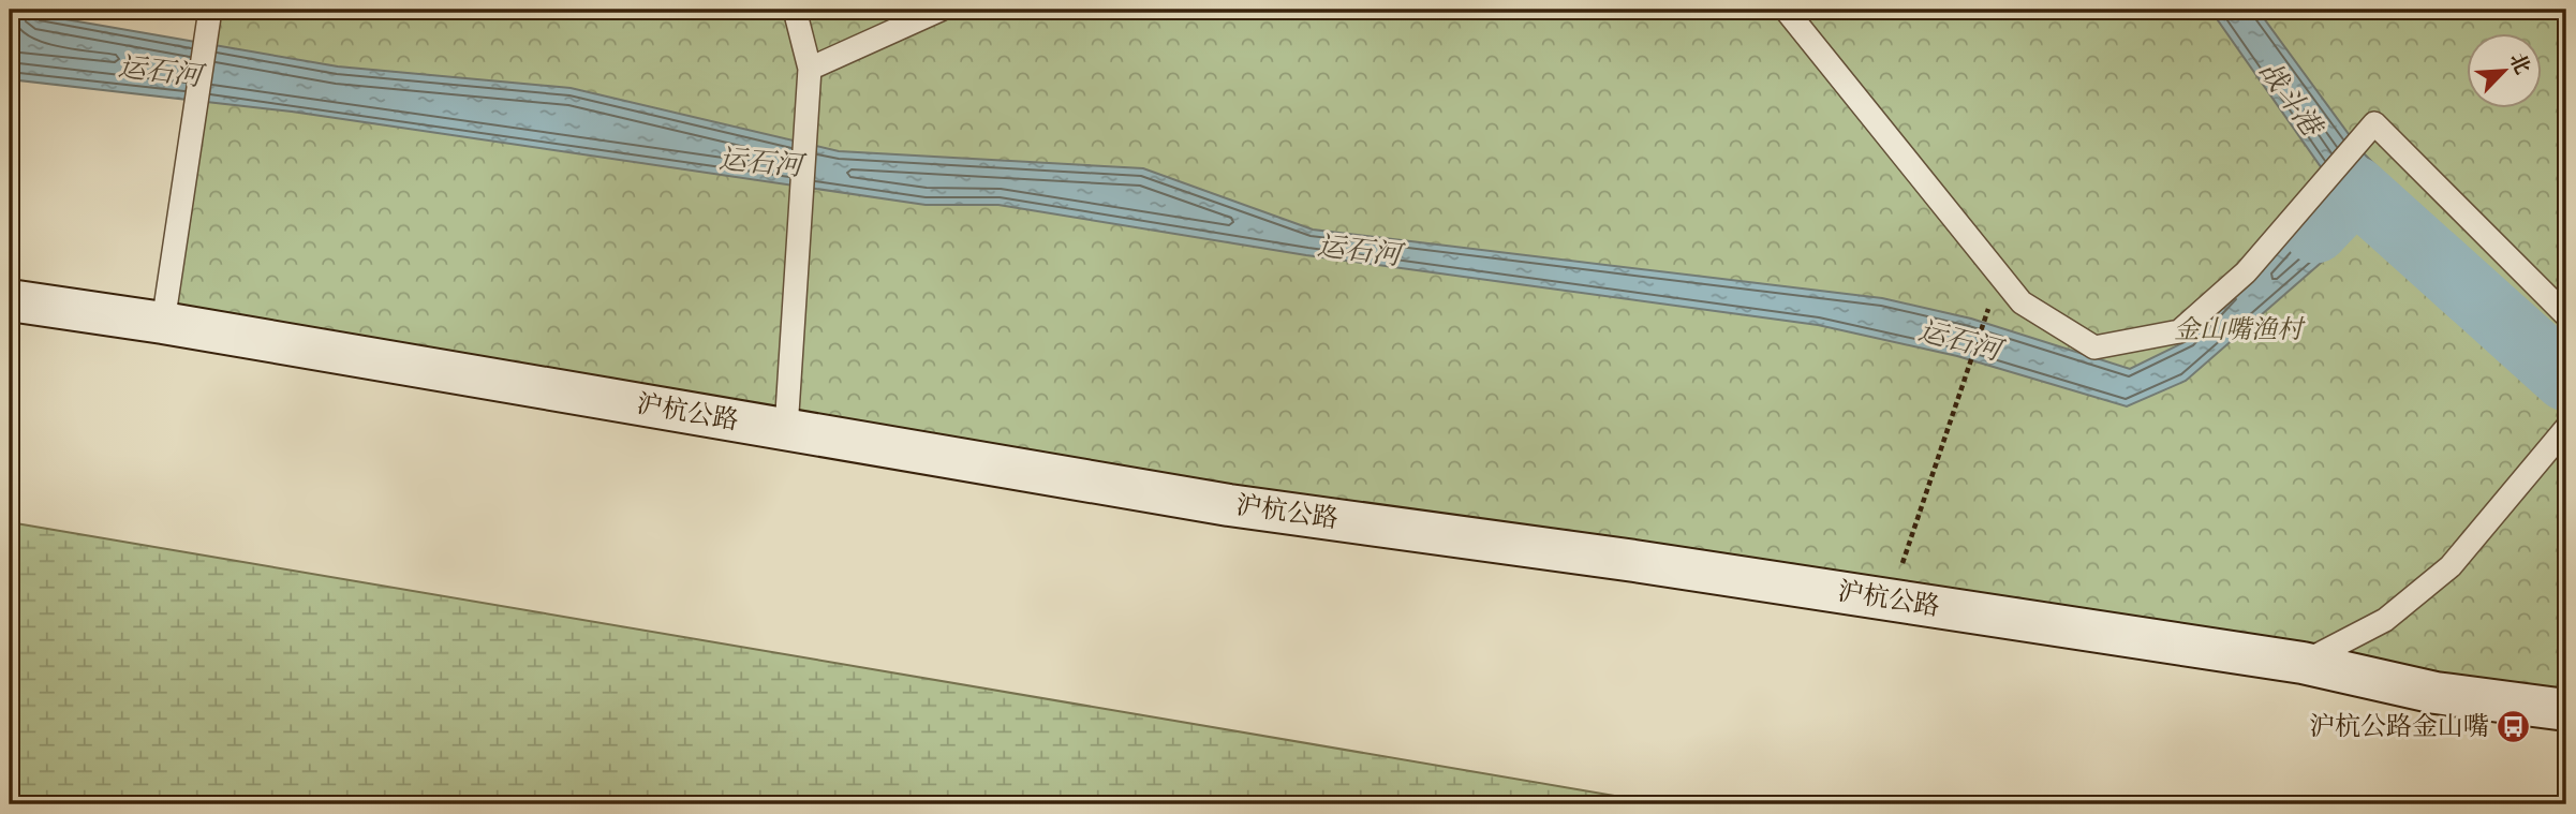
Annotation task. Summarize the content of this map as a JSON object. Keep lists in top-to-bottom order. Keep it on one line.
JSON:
{"streets":{"main road":["沪杭公路"]},"water":["运石河","战斗港"],"parks":["金山嘴渔村"],"places":{"bus stop":["沪杭公路金山嘴"]},"north":"top right"}
